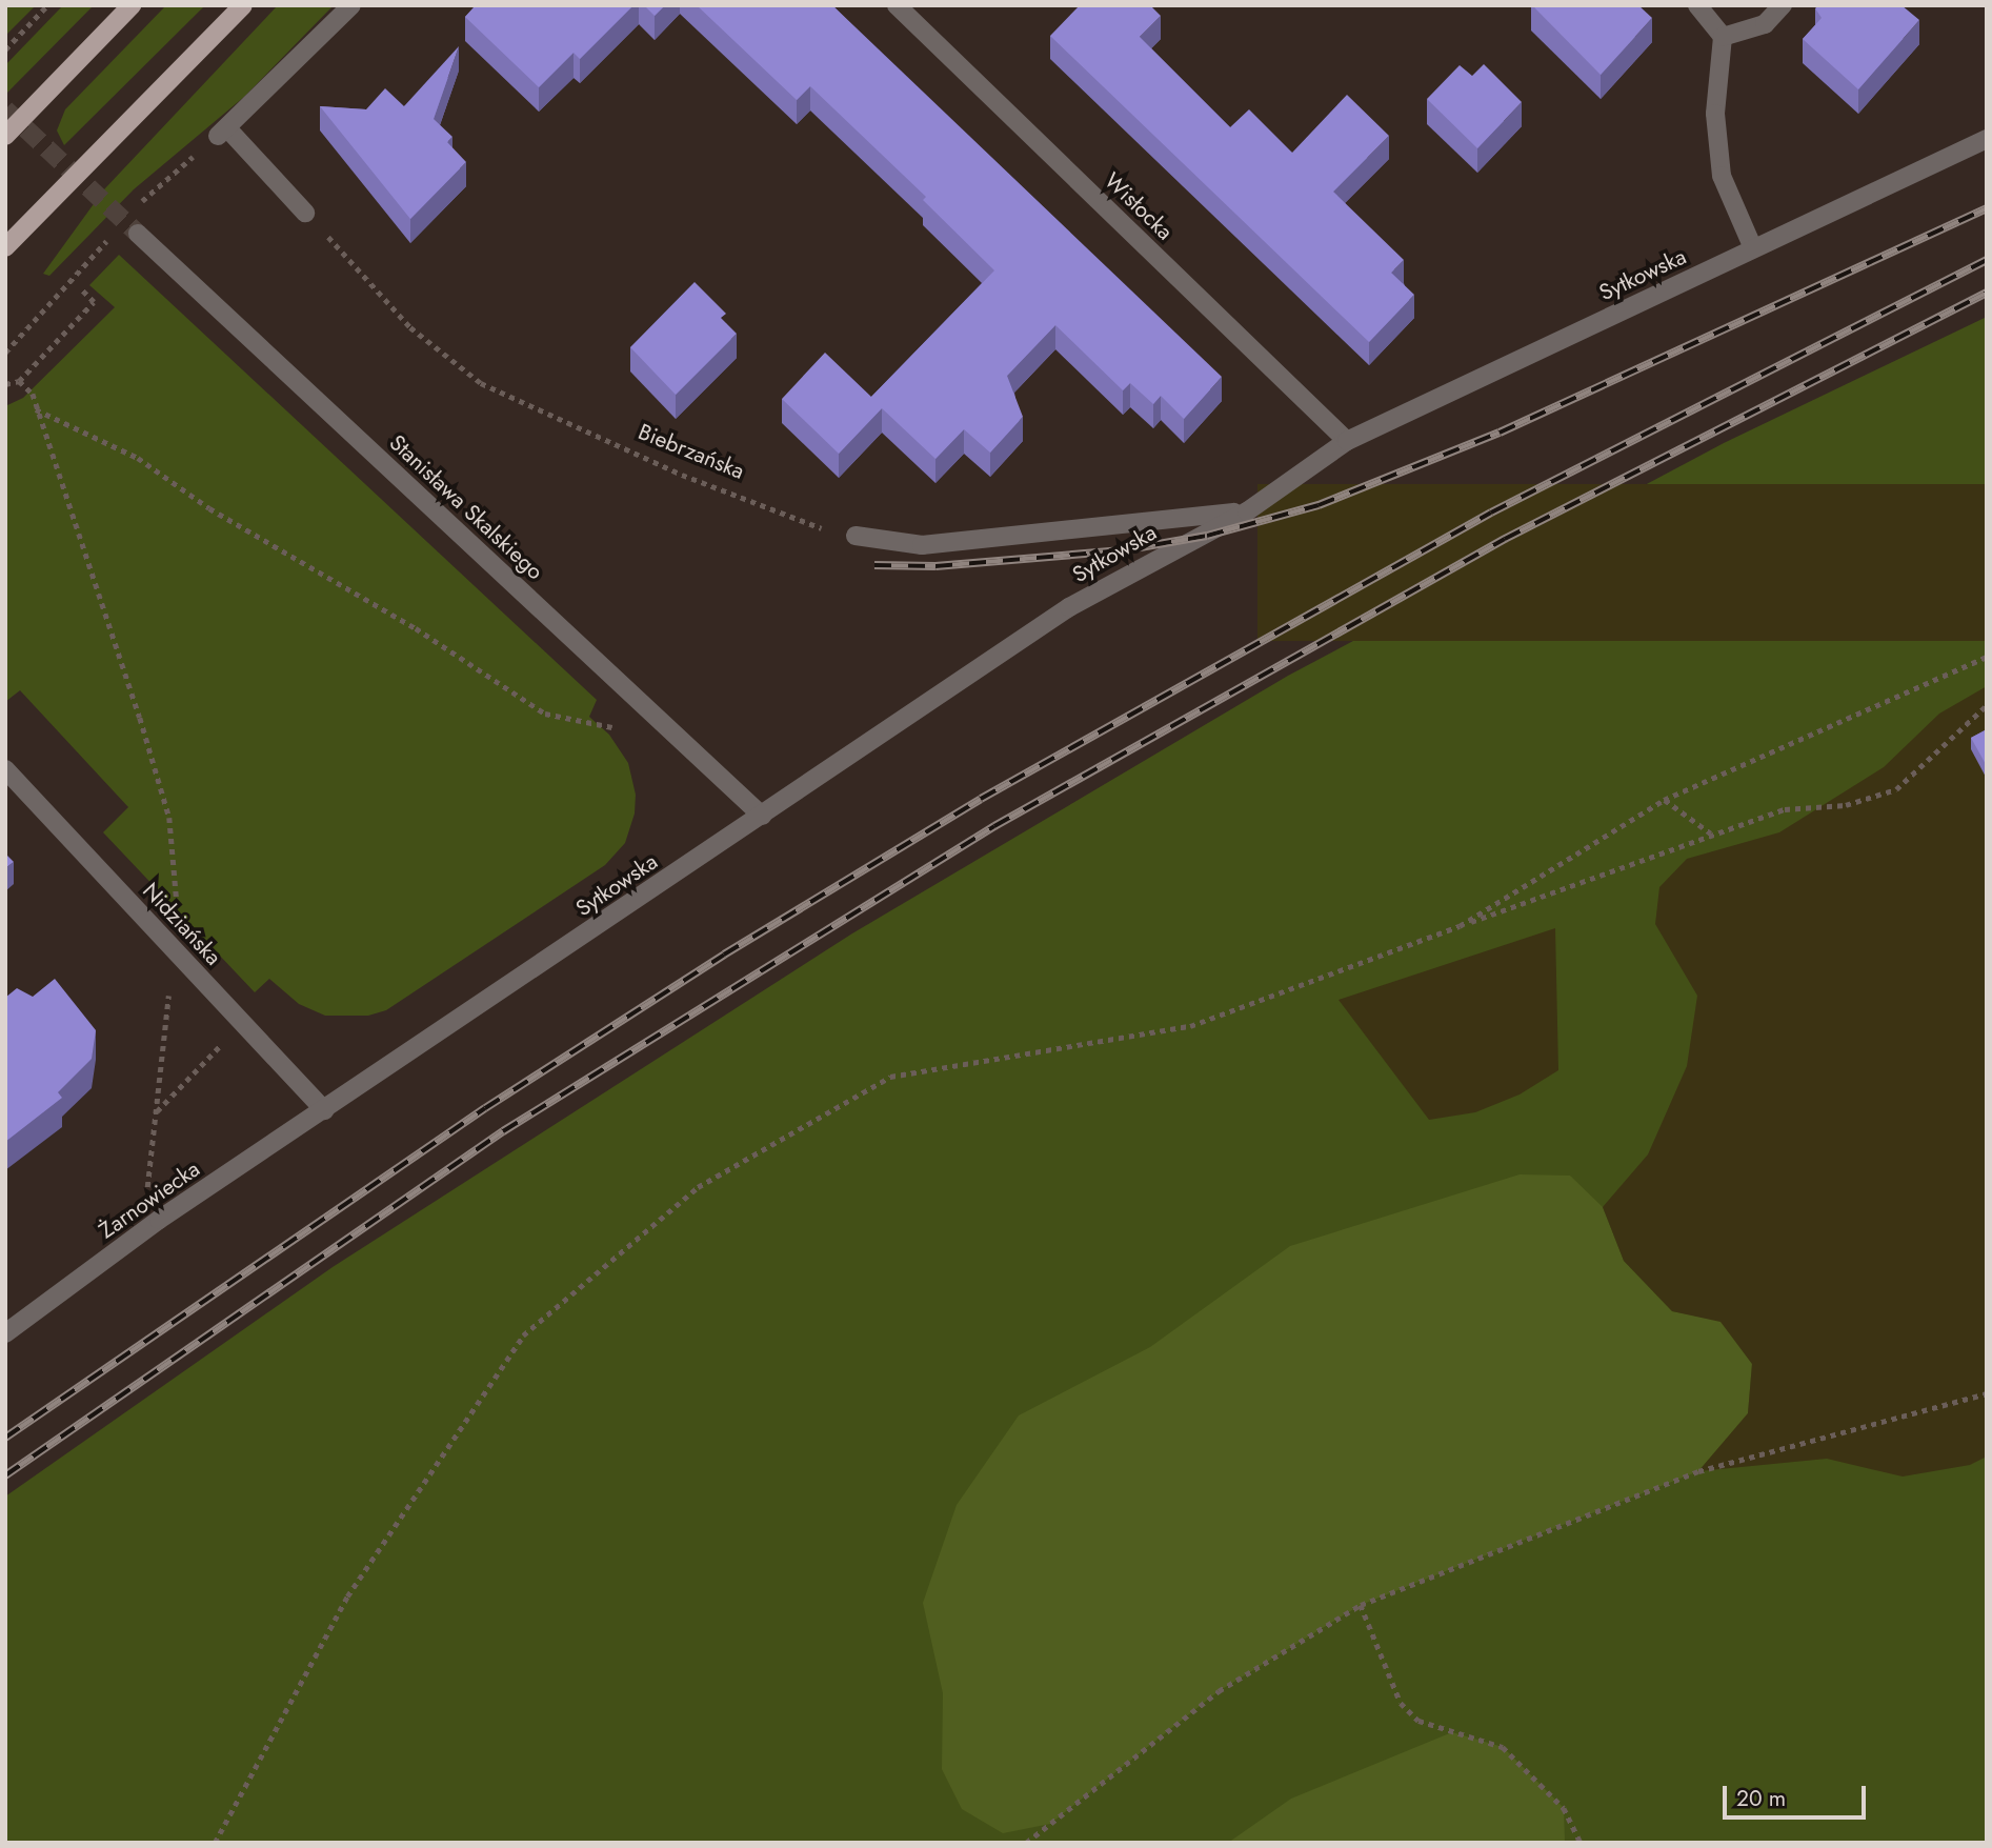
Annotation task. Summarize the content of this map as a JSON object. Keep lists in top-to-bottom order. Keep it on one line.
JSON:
{"streets":{"street":["Wisłocka","Sytkowska","Stanisława Skalskiego","Nidziańska","Żarnowiecka"],"path":["Biebrzańska"]},"crossings":[["Wisłocka","Sytkowska"],["Sytkowska","Stanisława Skalskiego"],["Sytkowska","Nidziańska"],["Sytkowska","Żarnowiecka"],["Nidziańska","Żarnowiecka"]],"scale_bar":"20 m"}
